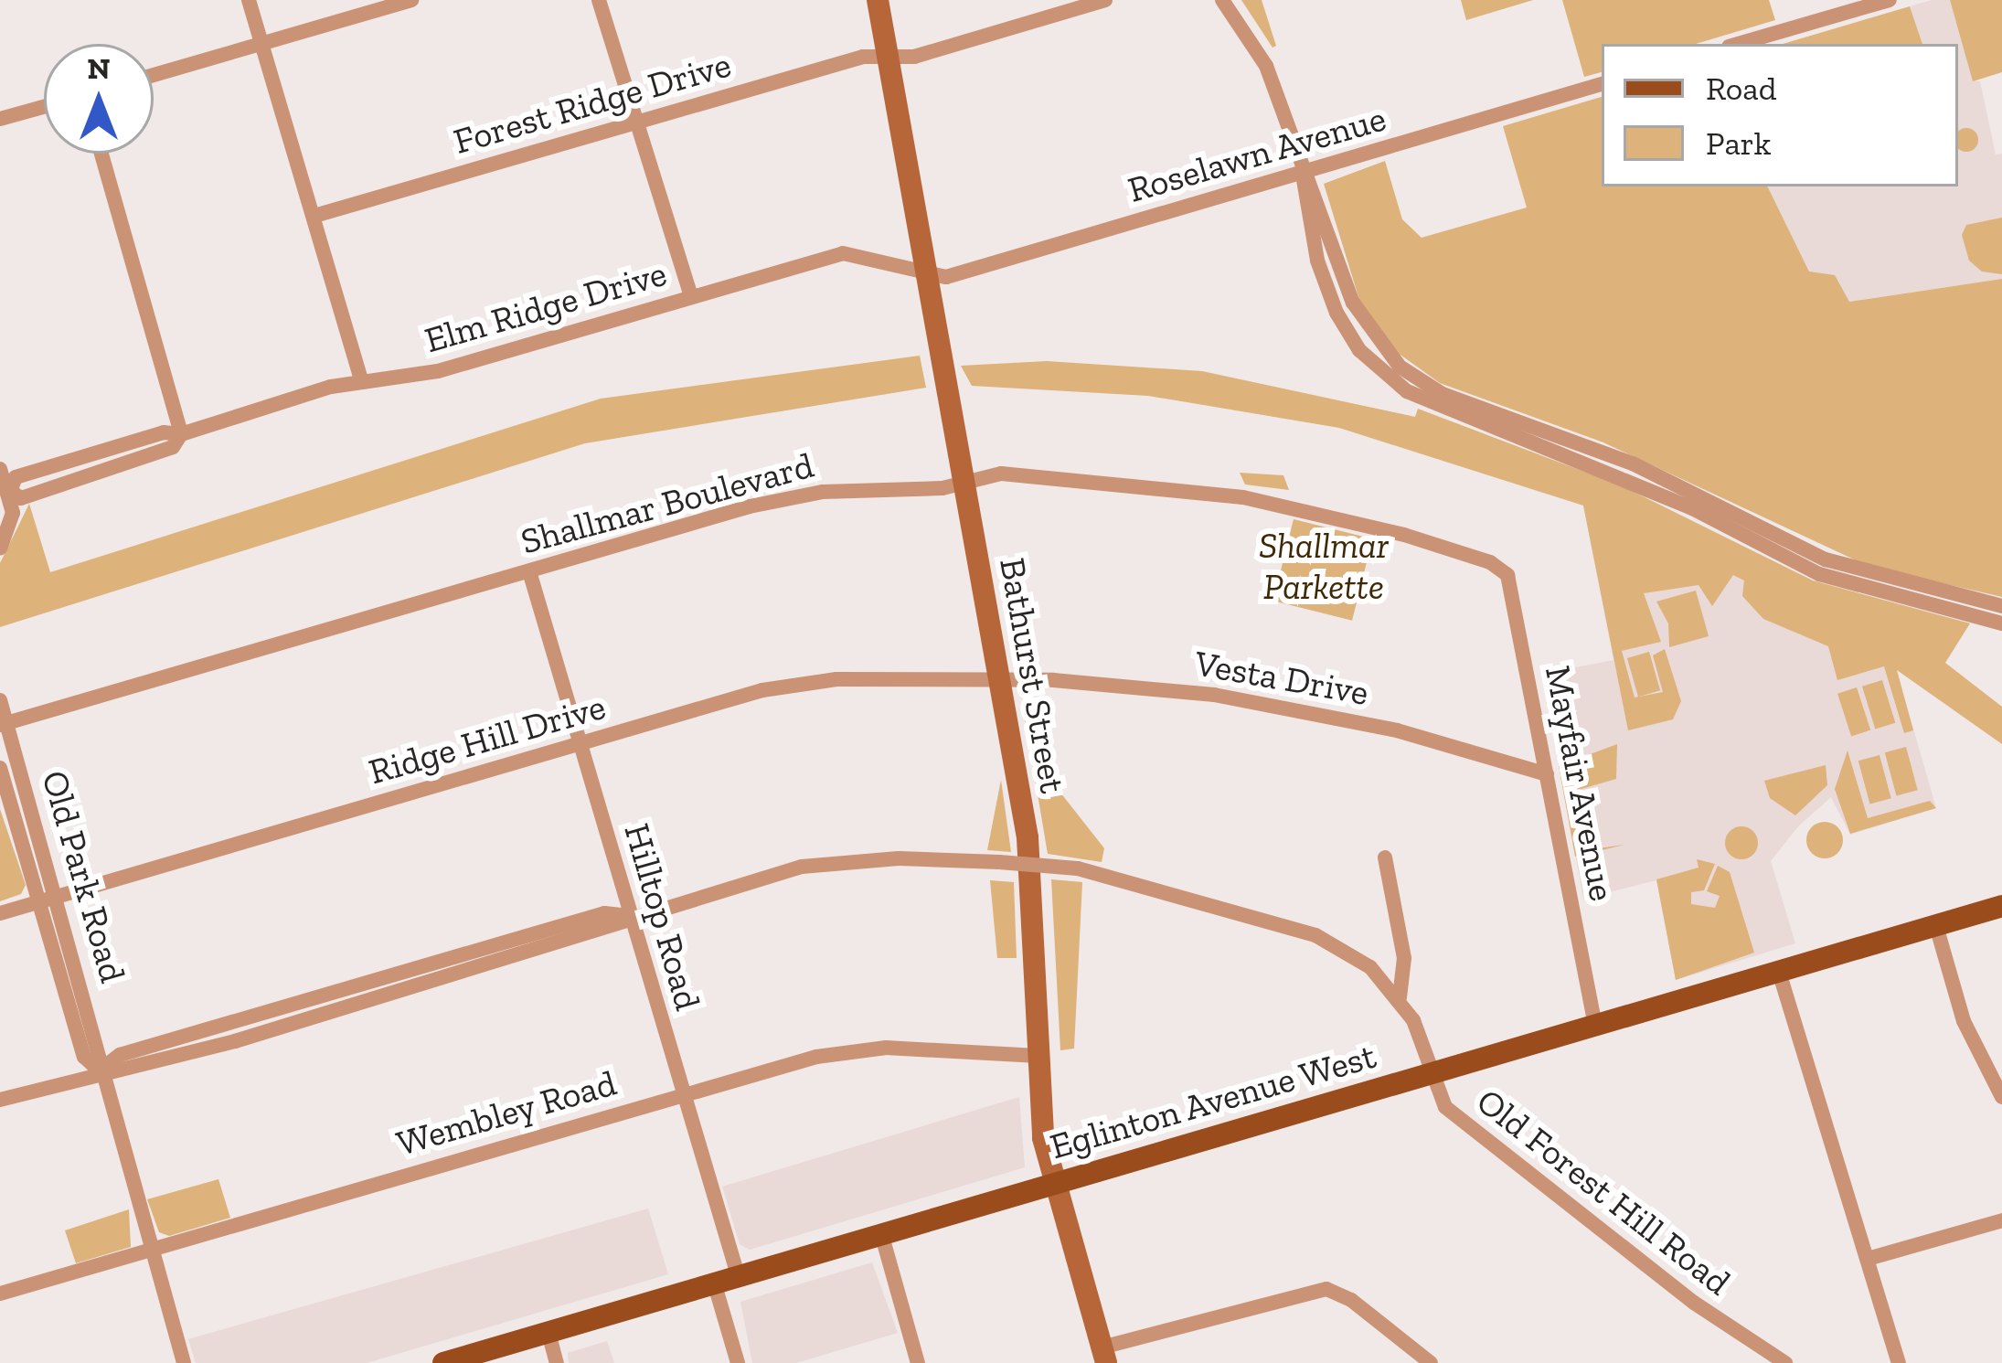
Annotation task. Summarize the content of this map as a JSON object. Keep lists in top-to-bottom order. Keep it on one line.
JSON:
{"streets":{"main road":["Bathurst Street","Eglinton Avenue West"],"street":["Forest Ridge Drive","Roselawn Avenue","Elm Ridge Drive","Shallmar Boulevard","Vesta Drive","Ridge Hill Drive","Mayfair Avenue","Old Park Road","Hilltop Road","Wembley Road","Old Forest Hill Road"]},"crossings":[["Forest Ridge Drive","Bathurst Street"],["Roselawn Avenue","Elm Ridge Drive"],["Roselawn Avenue","Bathurst Street"],["Elm Ridge Drive","Bathurst Street"],["Shallmar Boulevard","Bathurst Street"],["Shallmar Boulevard","Mayfair Avenue"],["Shallmar Boulevard","Old Park Road"],["Shallmar Boulevard","Hilltop Road"],["Bathurst Street","Vesta Drive"],["Bathurst Street","Ridge Hill Drive"],["Bathurst Street","Eglinton Avenue West"],["Bathurst Street","Wembley Road"],["Vesta Drive","Ridge Hill Drive"],["Vesta Drive","Mayfair Avenue"],["Ridge Hill Drive","Old Park Road"],["Ridge Hill Drive","Hilltop Road"],["Mayfair Avenue","Eglinton Avenue West"],["Old Park Road","Wembley Road"],["Old Park Road","Old Forest Hill Road"],["Hilltop Road","Eglinton Avenue West"],["Hilltop Road","Wembley Road"],["Hilltop Road","Old Forest Hill Road"],["Eglinton Avenue West","Old Forest Hill Road"]],"parks":["Shallmar Parkette"],"legend":["Road","Park"],"north":"top"}
